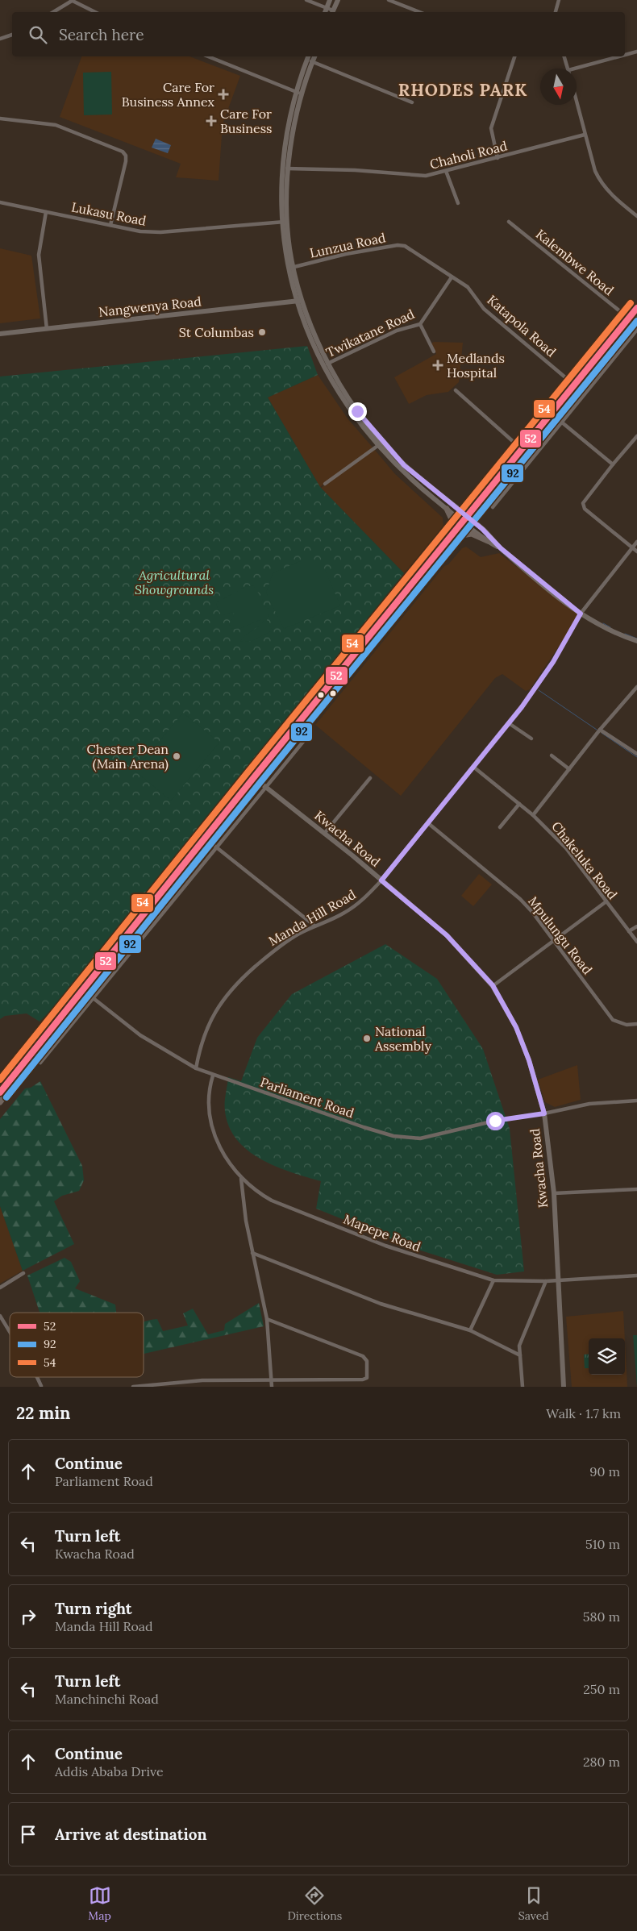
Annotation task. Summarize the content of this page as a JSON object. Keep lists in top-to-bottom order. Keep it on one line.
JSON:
{"streets":{"main road":["Nangwenya Road","Kwacha Road"],"street":["Chaholi Road","Lukasu Road","Lunzua Road","Kalembwe Road","Katapola Road","Twikatane Road","Chakeluka Road","Manda Hill Road","Mpulungu Road","Parliament Road","Mapepe Road"]},"crossings":[["Lunzua Road","Katapola Road"],["Katapola Road","Twikatane Road"],["Kwacha Road","Manda Hill Road"],["Kwacha Road","Parliament Road"],["Kwacha Road","Mapepe Road"],["Chakeluka Road","Manda Hill Road"],["Manda Hill Road","Mpulungu Road"],["Manda Hill Road","Parliament Road"],["Parliament Road","Mapepe Road"]],"districts":["RHODES PARK"],"parks":["Agricultural Showgrounds"],"places":{"health":["Care For Business Annex","Care For Business","Medlands Hospital"],"other":["St Columbas","Chester Dean (Main Arena)","National Assembly"]},"lines":["transit line 54","transit line 52","transit line 92"],"legend":["52","92","54"],"north":"bottom","page":{"search":"Search here","heading":["22 min","Walk · 1.7 km"],"list":[["Continue","Parliament Road","90 m"],["Turn left","Kwacha Road","510 m"],["Turn right","Manda Hill Road","580 m"],["Turn left","Manchinchi Road","250 m"],["Continue","Addis Ababa Drive","280 m"],"Arrive at destination"],"nav":["Map","Directions","Saved"]}}
